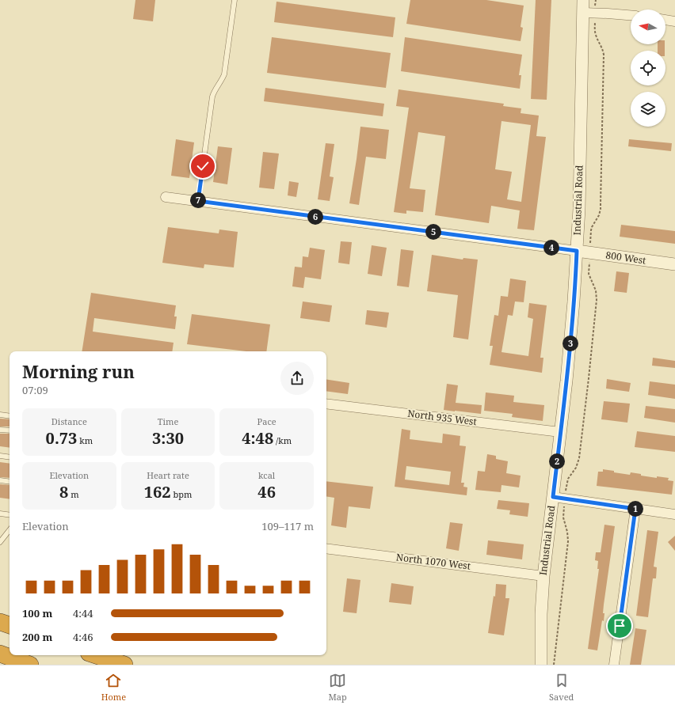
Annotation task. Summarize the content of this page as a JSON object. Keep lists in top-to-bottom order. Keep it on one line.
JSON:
{"streets":{"street":["Industrial Road","800 West","North 935 West","North 1070 West"]},"crossings":[["Industrial Road","800 West"],["Industrial Road","North 935 West"],["Industrial Road","North 1070 West"]],"north":"left","page":{"pins":["7","6","5","4","3","2","1"],"heading":["Morning run","07:09"],"stats":[["Distance","0.73 km"],["Time","3:30"],["Pace","4:48 /km"],["Elevation","8 m"],["Heart rate","162 bpm"],["kcal","46"]],"chart":["Elevation","109–117 m"],"list":[{"name":"100 m","note":"4:44"},{"name":"200 m","note":"4:46"}],"tabs":["Home","Map","Saved"]}}
